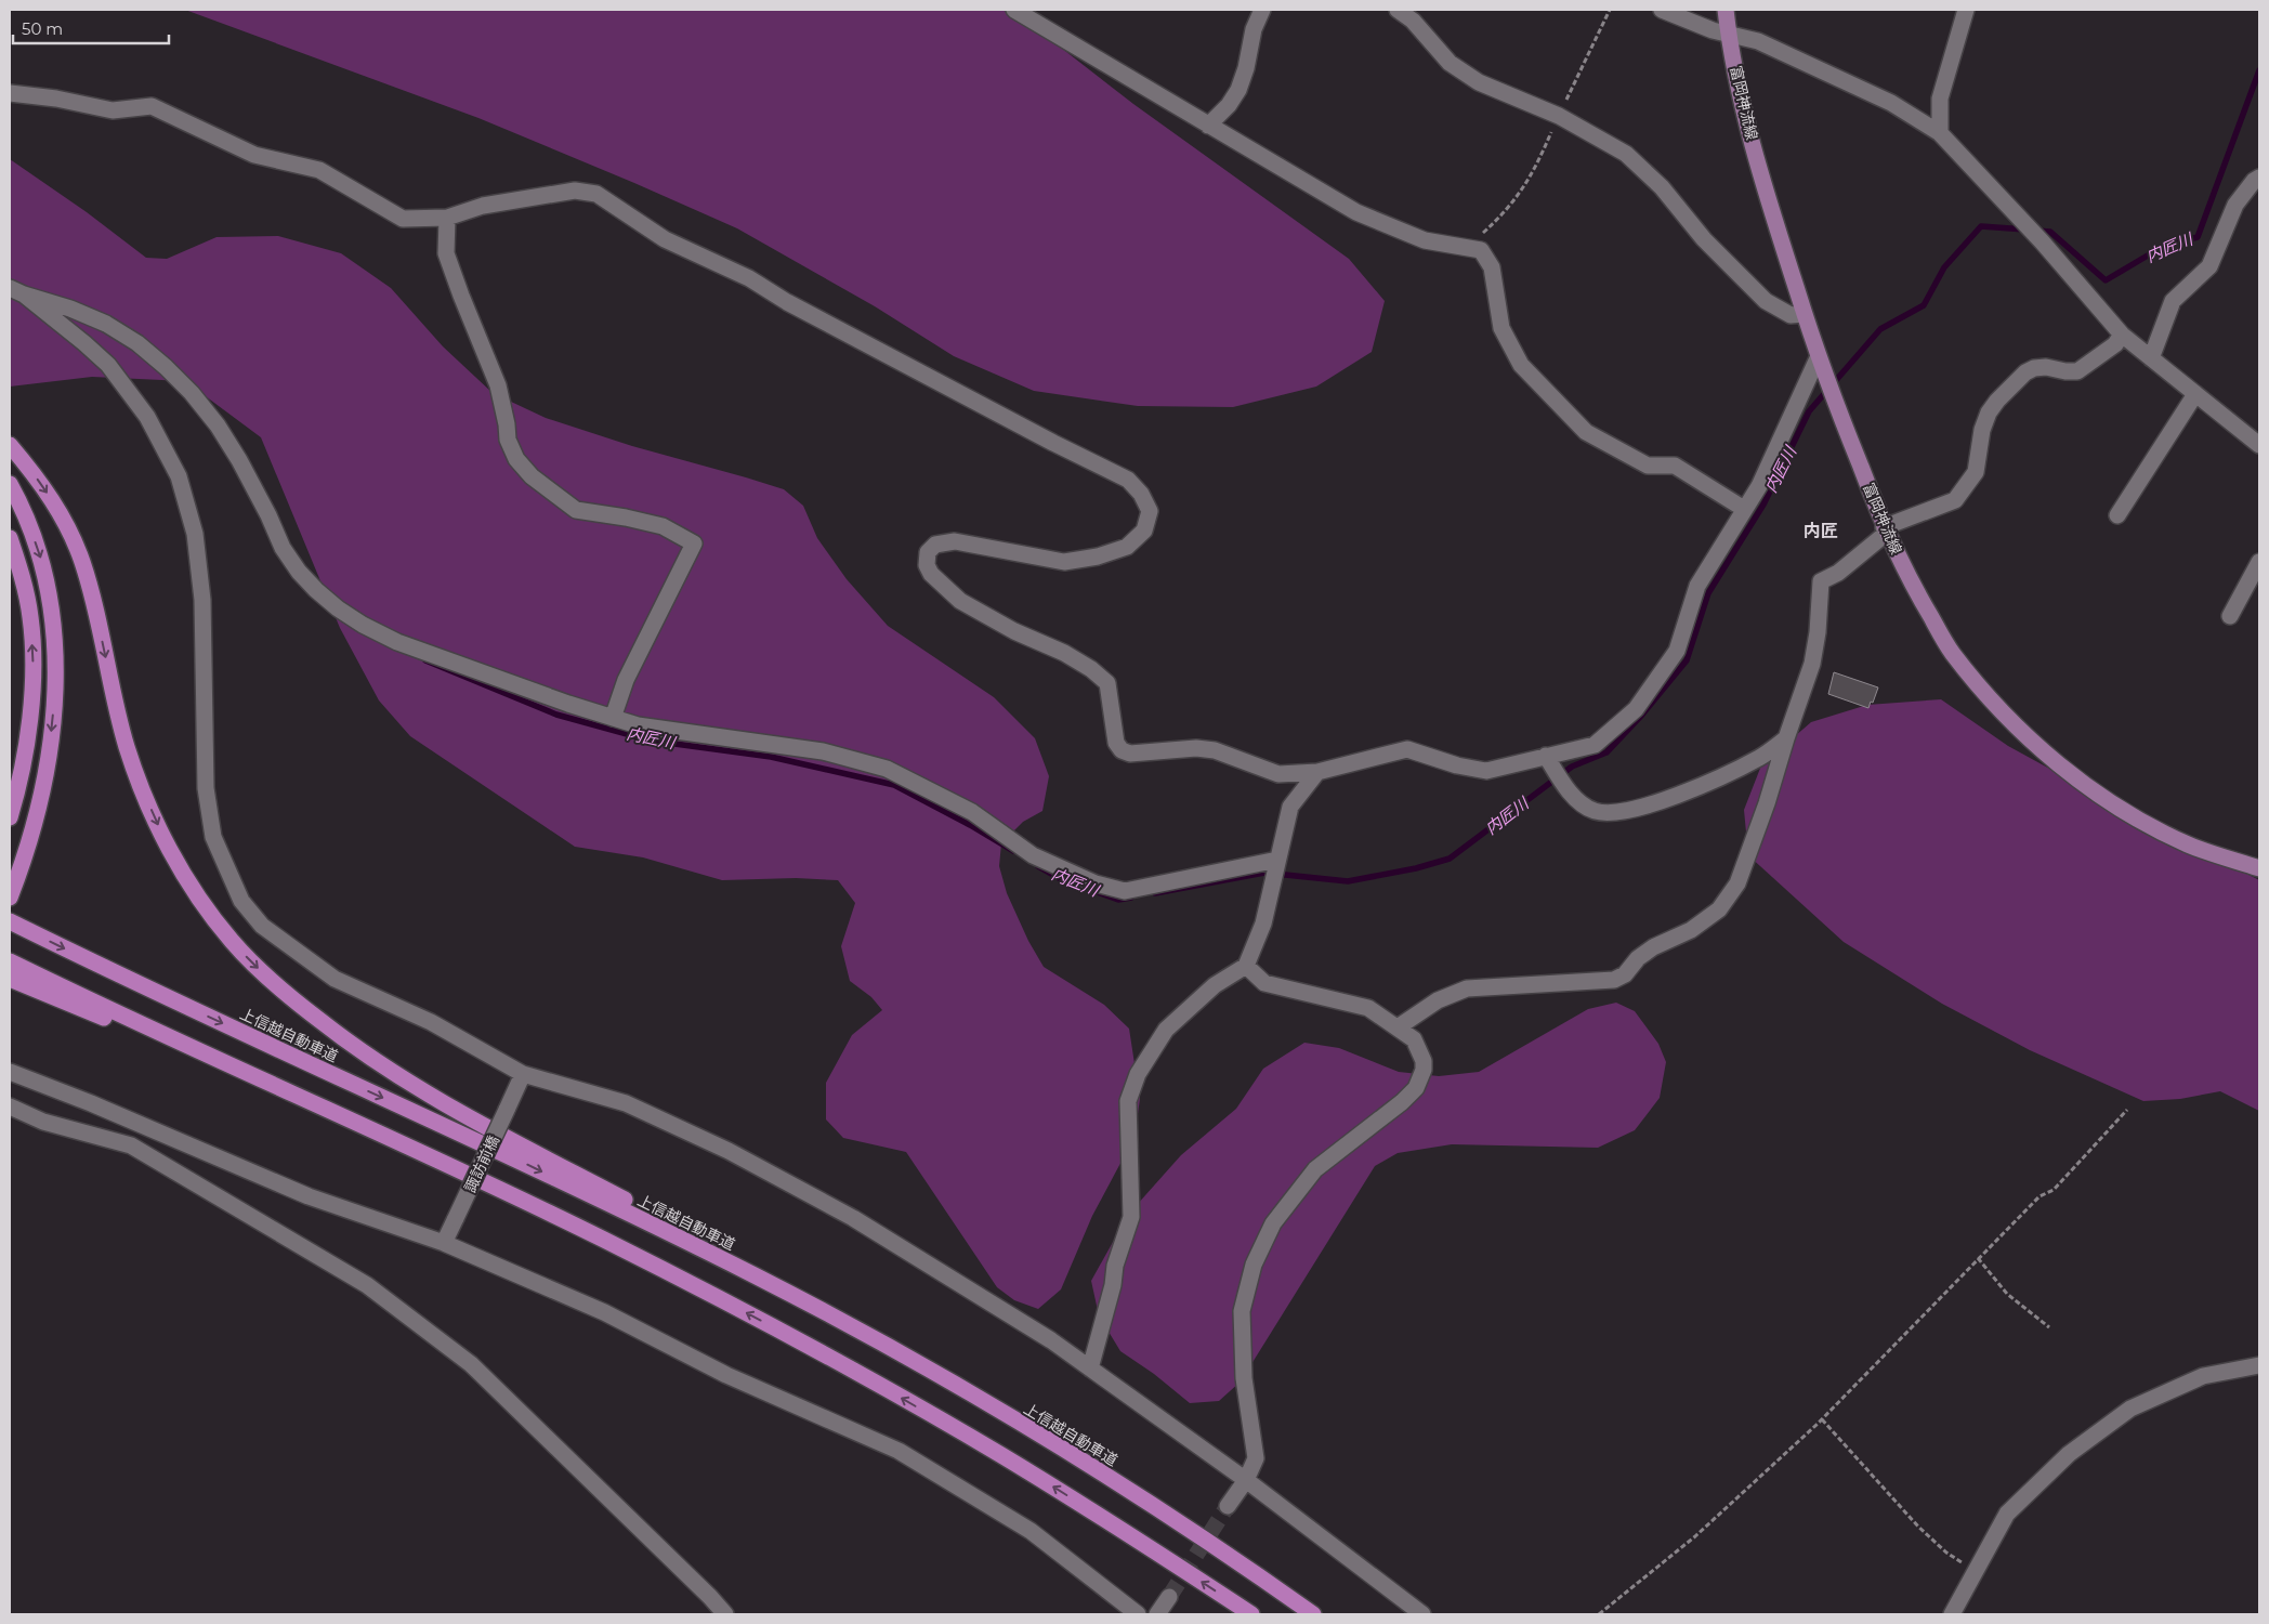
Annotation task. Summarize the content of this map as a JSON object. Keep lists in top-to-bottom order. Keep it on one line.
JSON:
{"streets":{"highway":["上信越自動車道"],"main road":["富岡神流線"],"street":["諏訪前橋"]},"districts":["内匠"],"water":["内匠川"],"scale_bar":"50 m"}
